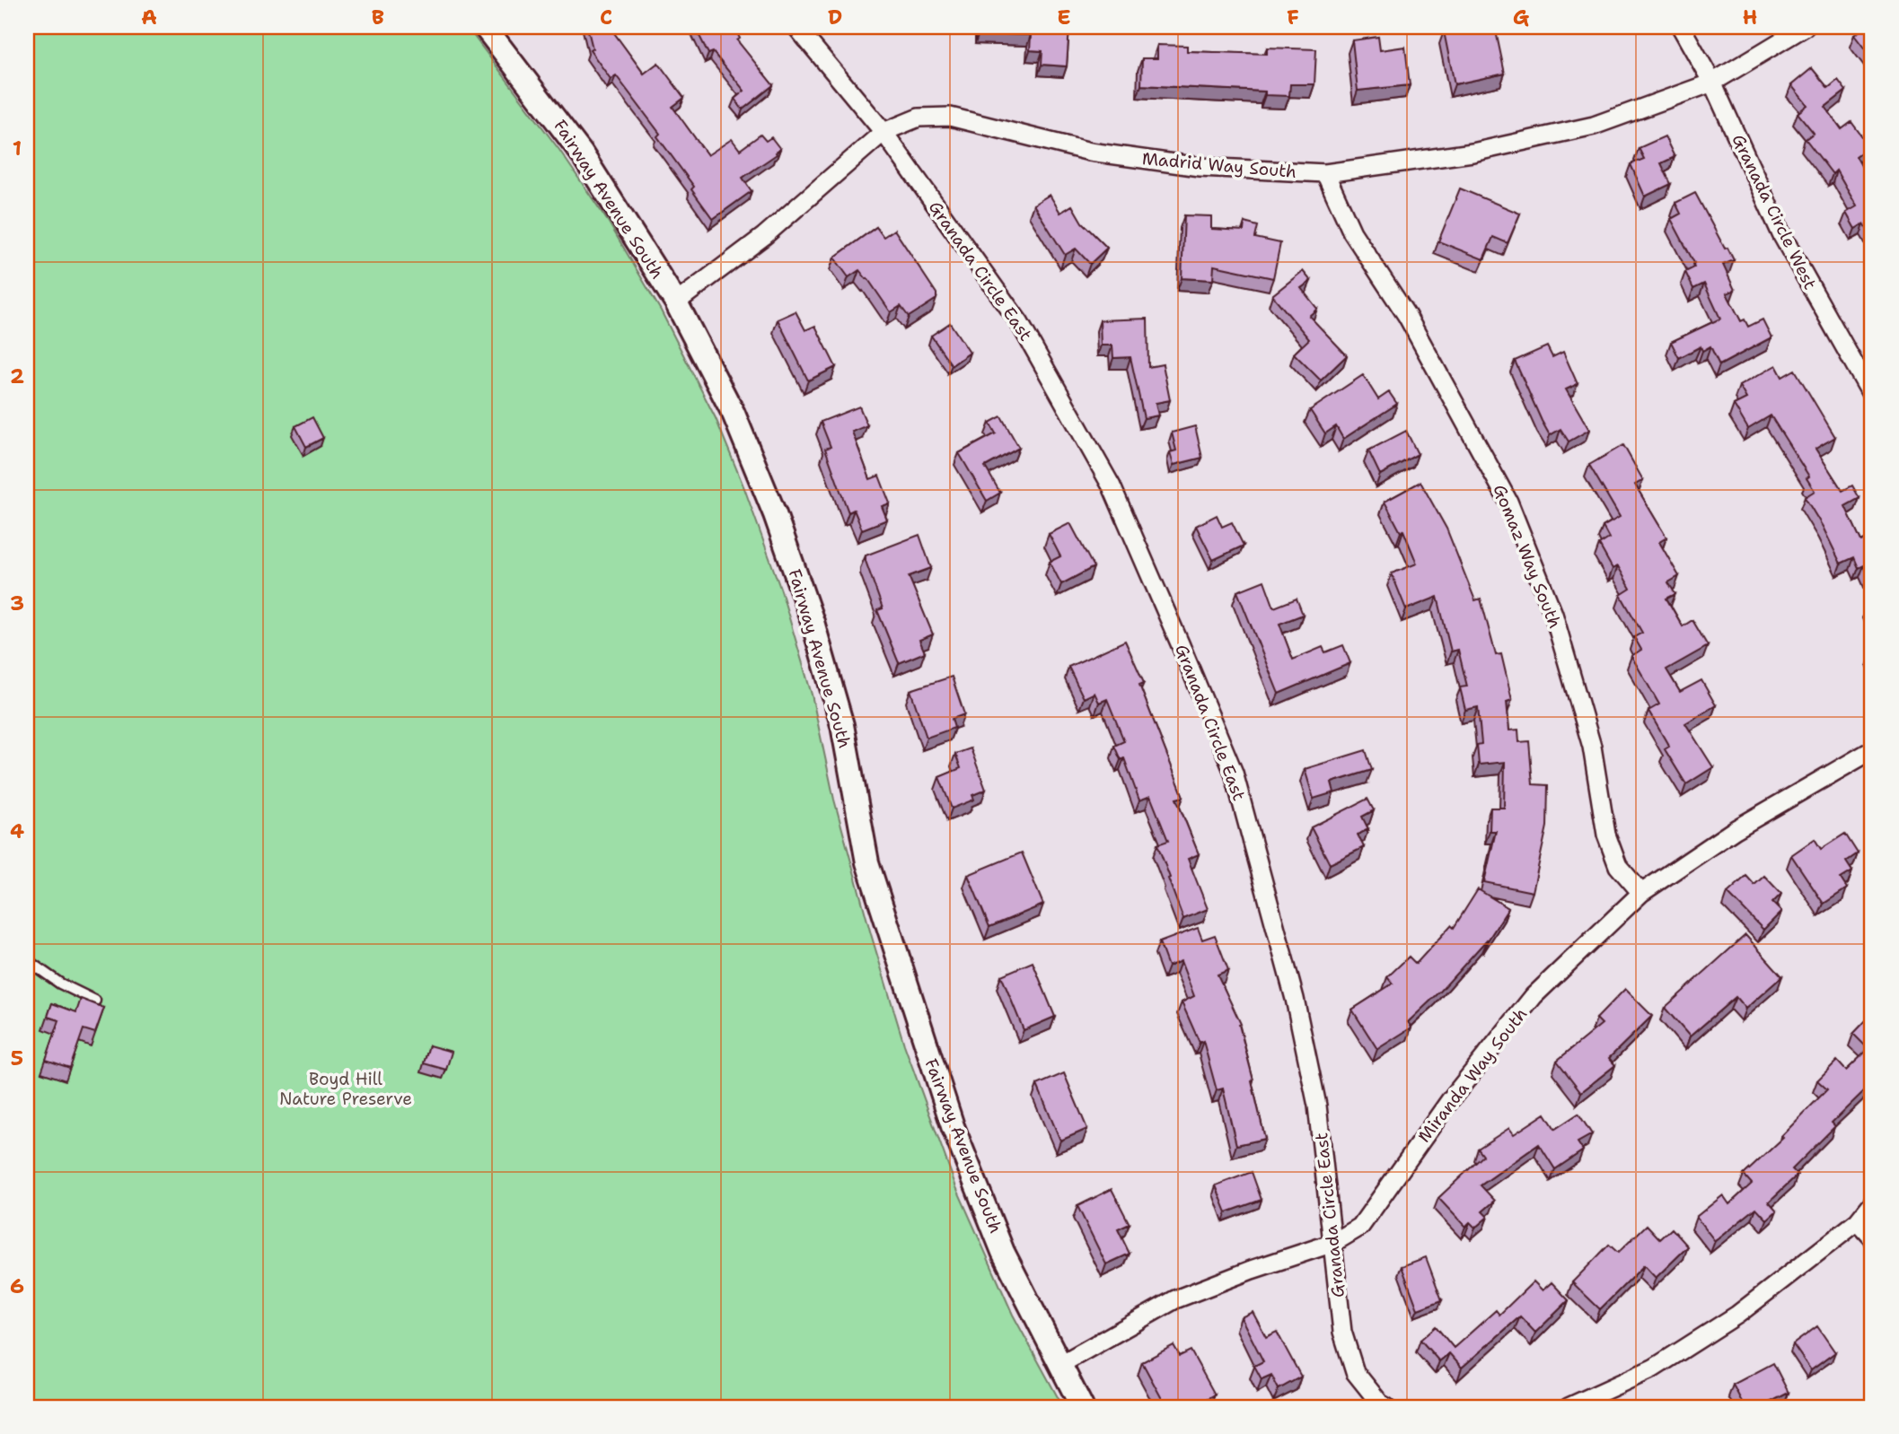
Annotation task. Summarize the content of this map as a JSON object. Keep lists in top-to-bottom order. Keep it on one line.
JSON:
{"streets":{"street":["Madrid Way South","Fairway Avenue South","Granada Circle West","Granada Circle East","Gomaz Way South","Miranda Way South"]},"crossings":[["Madrid Way South","Fairway Avenue South"],["Madrid Way South","Granada Circle West"],["Madrid Way South","Granada Circle East"],["Madrid Way South","Gomaz Way South"],["Fairway Avenue South","Miranda Way South"],["Granada Circle East","Miranda Way South"],["Gomaz Way South","Miranda Way South"]],"parks":["Boyd Hill Nature Preserve"],"grid":{"columns":["A","B","C","D","E","F","G","H"],"rows":["1","2","3","4","5","6"]}}
